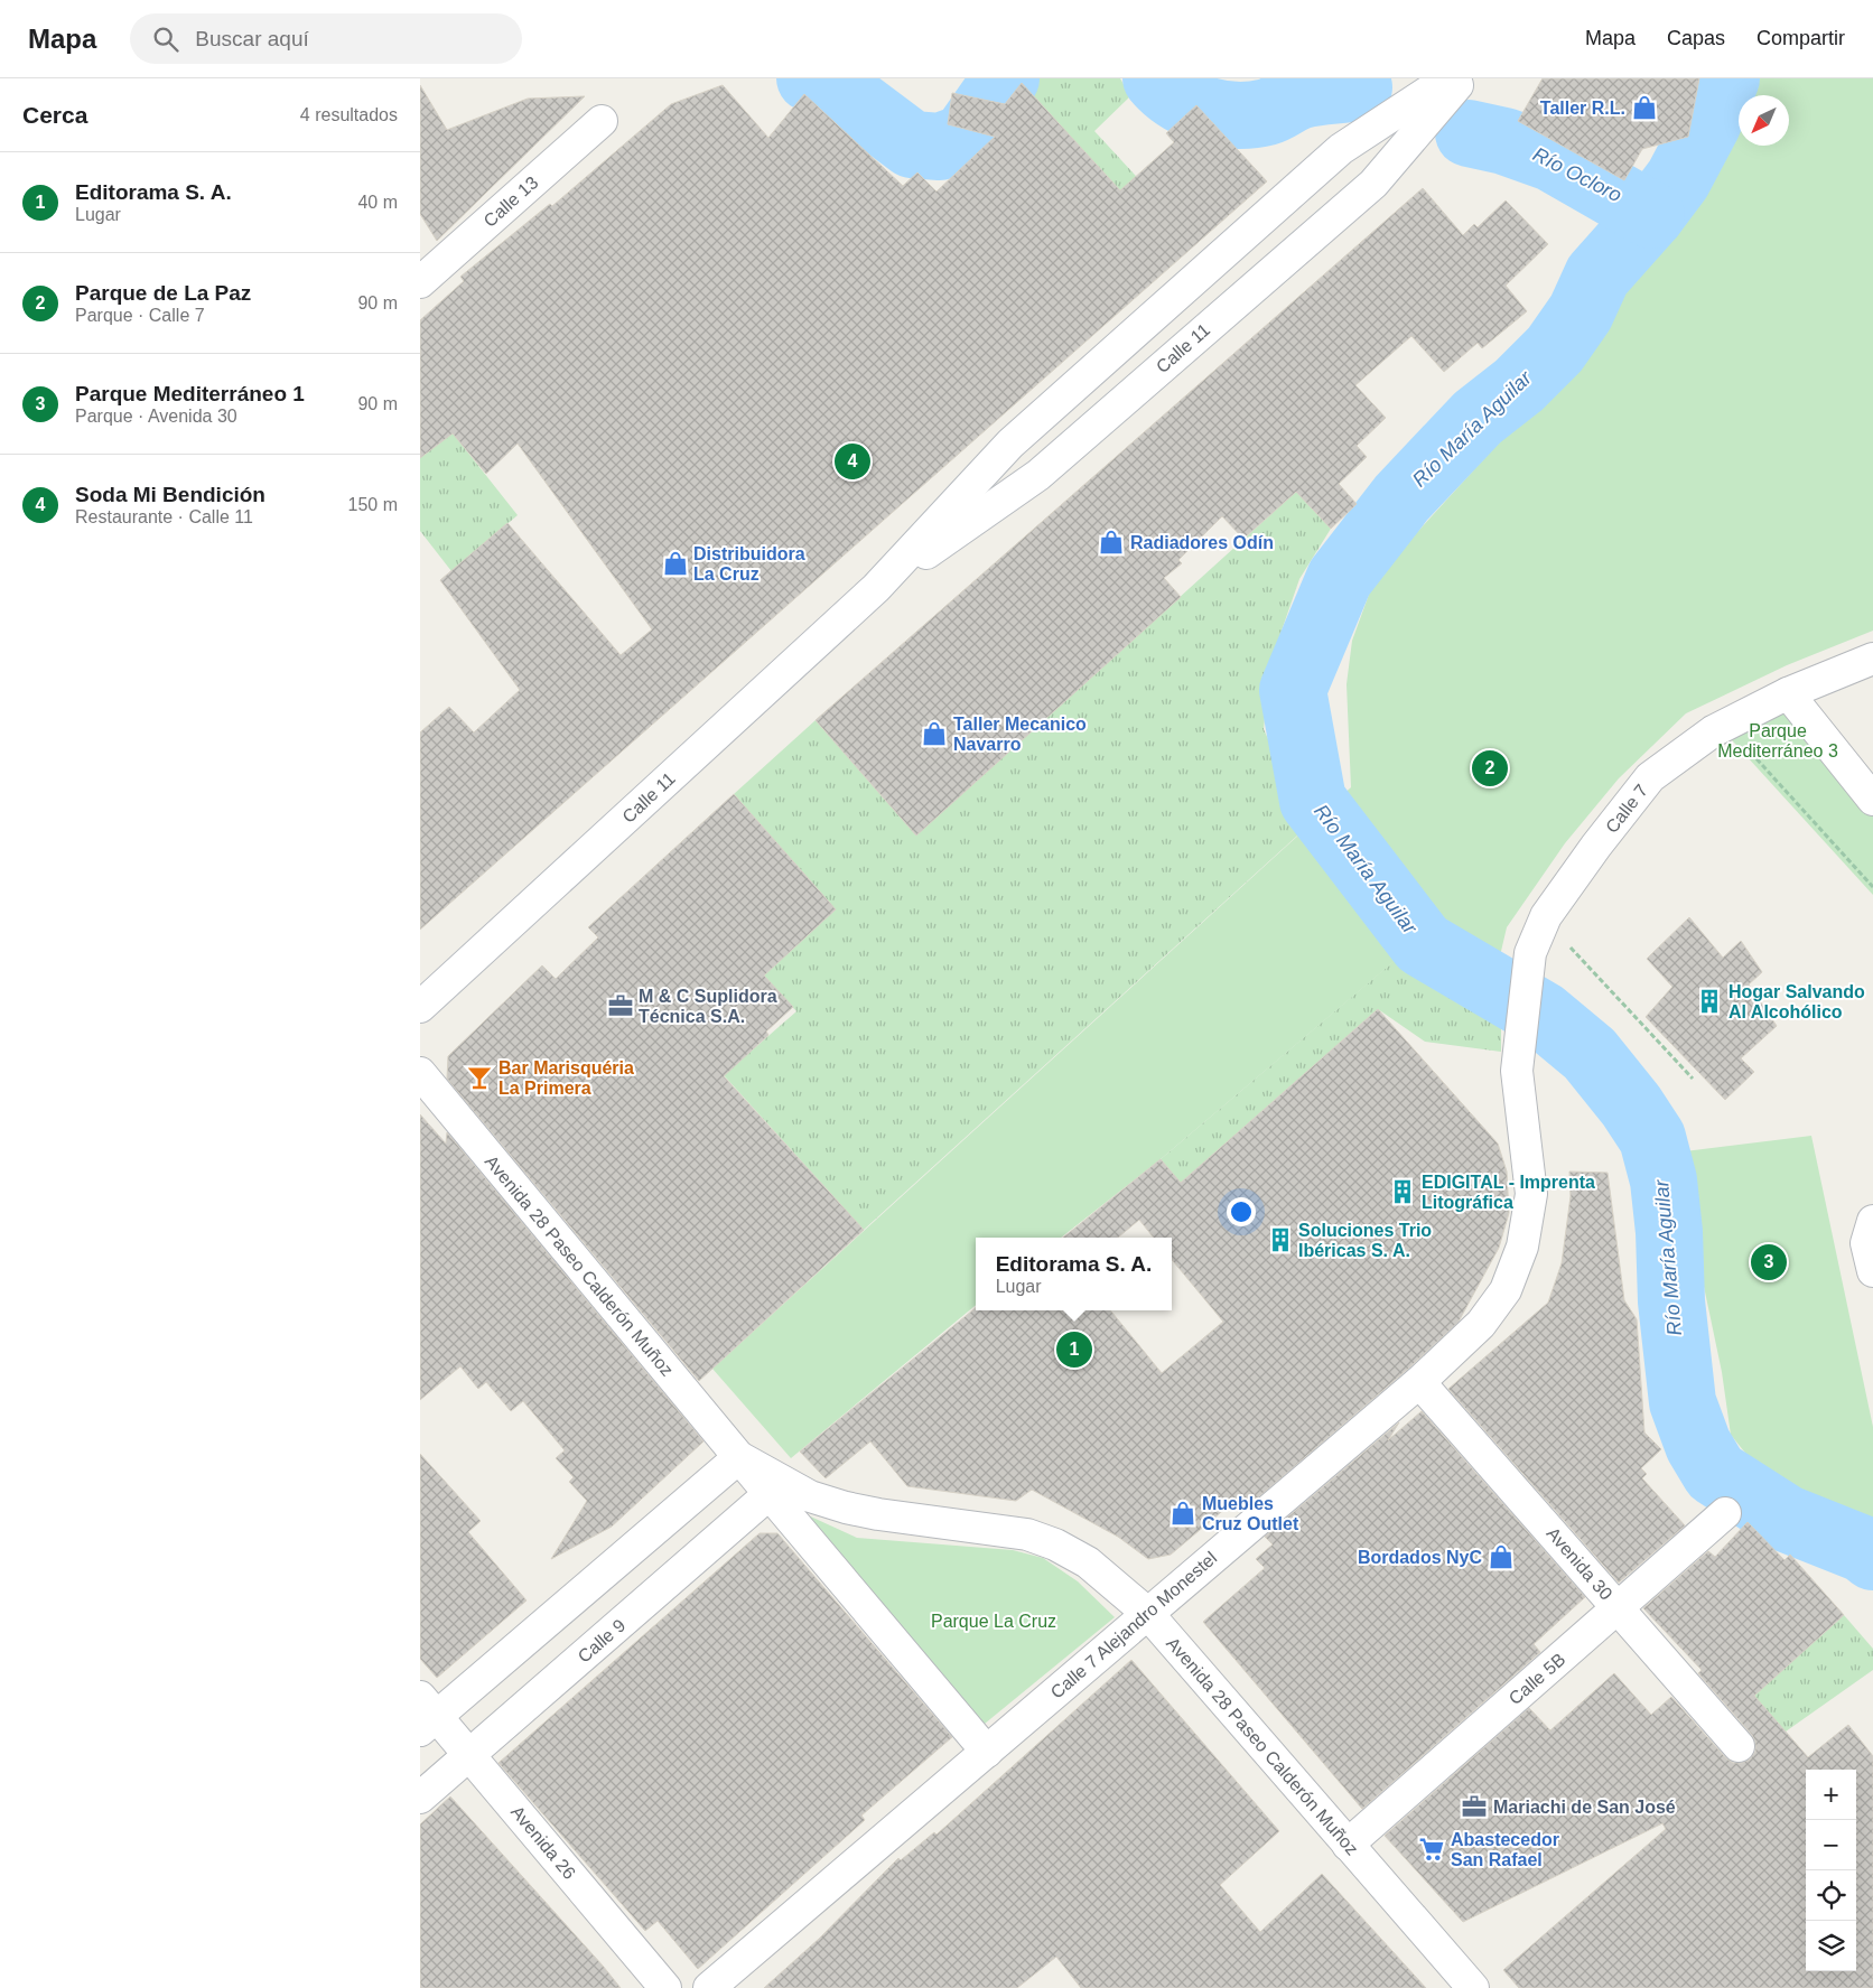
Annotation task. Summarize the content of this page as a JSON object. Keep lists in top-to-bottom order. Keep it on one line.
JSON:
{"streets":{"street":["Calle 13","Calle 11","Calle 7","Avenida 28 Paseo Calderón Muñoz","Avenida 30","Calle 7 Alejandro Monestel","Calle 9","Calle 5B","Avenida 26"]},"crossings":[["Calle 7","Calle 7 Alejandro Monestel"],["Avenida 28 Paseo Calderón Muñoz","Calle 7 Alejandro Monestel"],["Avenida 28 Paseo Calderón Muñoz","Calle 9"],["Avenida 28 Paseo Calderón Muñoz","Calle 5B"],["Avenida 30","Calle 7 Alejandro Monestel"],["Avenida 30","Calle 5B"],["Calle 9","Avenida 26"]],"water":["Río Ocloro","Río María Aguilar"],"parks":["Parque Mediterráneo 3","Parque La Cruz"],"places":{"shop":["Taller R.L.","Radiadores Odín","Distribuidora La Cruz","Taller Mecanico Navarro","Muebles Cruz Outlet","Bordados NyC"],"building":["Hogar Salvando Al Alcohólico","EDIGITAL - Imprenta Litográfica","Soluciones Trio Ibéricas S. A."],"office":["M & C Suplidora Técnica S.A.","Mariachi de San José"],"bar":["Bar Marisquéria La Primera"],"supermarket":["Abastecedor San Rafael"]},"north":"bottom left","page":{"header":"Mapa","search":"Buscar aquí","nav":["Mapa","Capas","Compartir"],"heading":["Cerca","4 resultados"],"list":[{"mark":"1","name":"Editorama S. A.","note":"Lugar","value":"40 m"},{"mark":"2","name":"Parque de La Paz","note":"Parque · Calle 7","value":"90 m"},{"mark":"3","name":"Parque Mediterráneo 1","note":"Parque · Avenida 30","value":"90 m"},{"mark":"4","name":"Soda Mi Bendición","note":"Restaurante · Calle 11","value":"150 m"}],"pins":["4","2","3","1"],"popup":["Editorama S. A.","Lugar"],"map_buttons":["+","−"]}}
